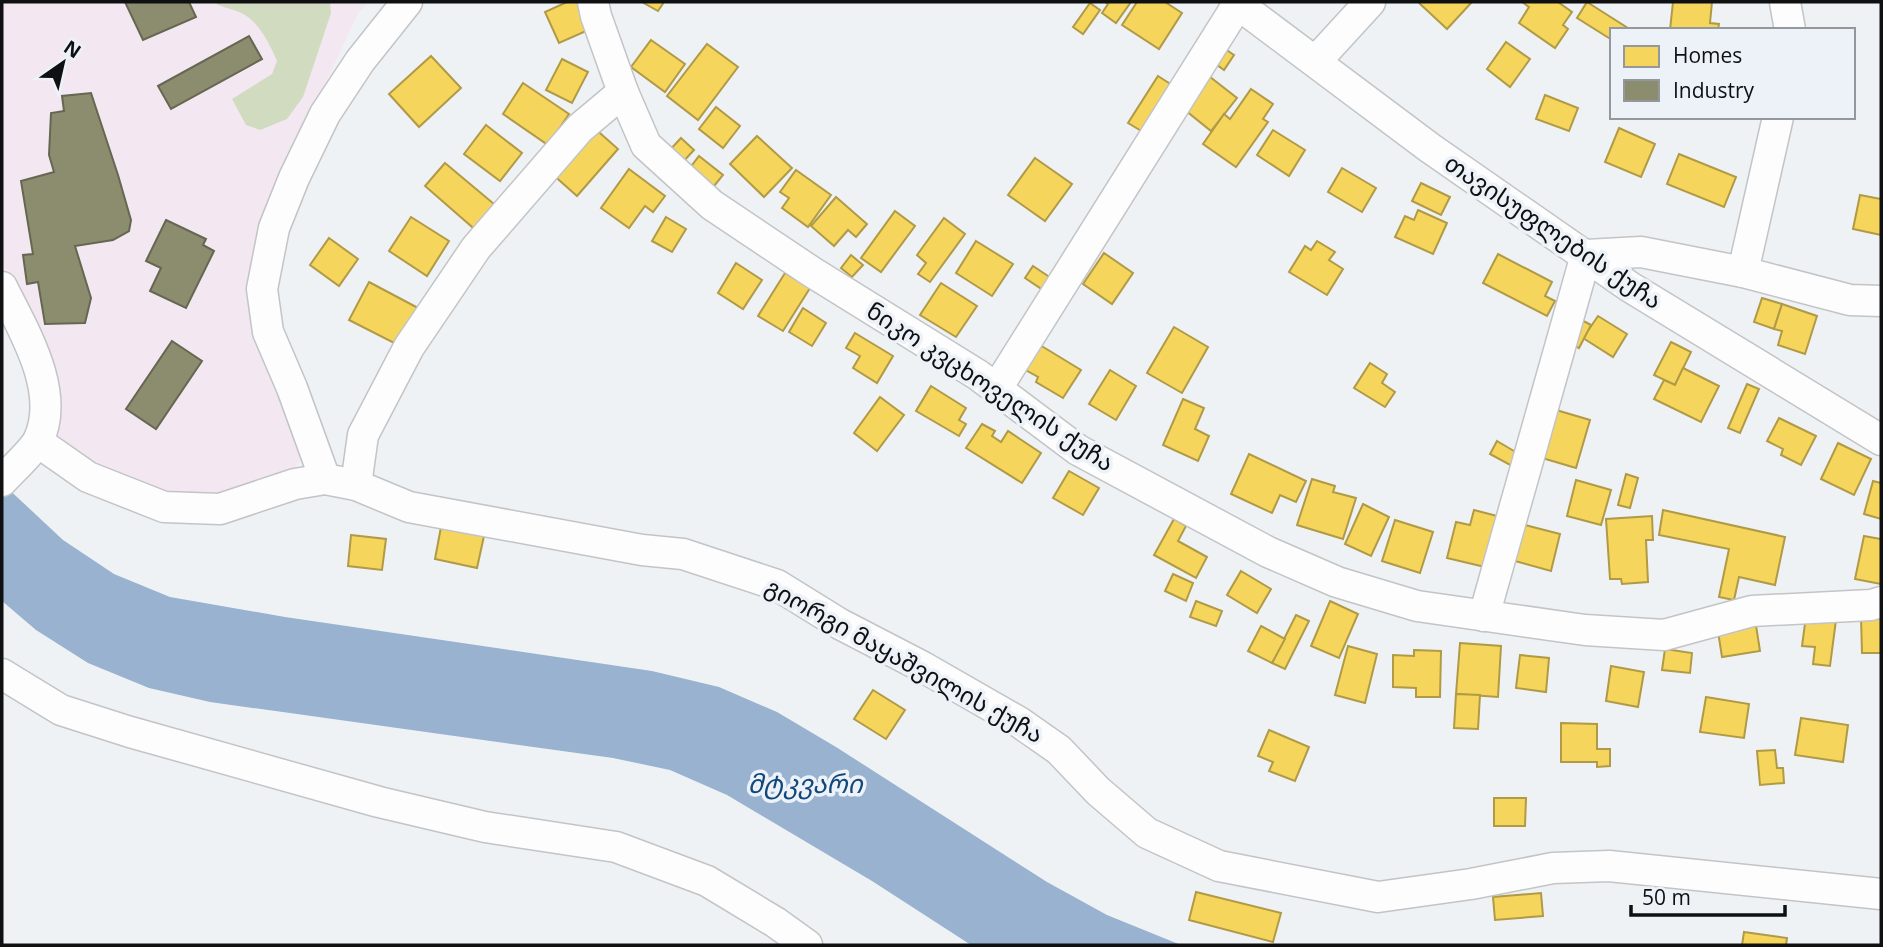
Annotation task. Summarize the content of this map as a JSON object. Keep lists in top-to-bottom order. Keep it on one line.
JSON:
{"streets":{"street":["თავისუფლების ქუჩა","ნიკო კვცხოველის ქუჩა","გიორგი მაყაშვილის ქუჩა"]},"crossings":[["თავისუფლების ქუჩა","ნიკო კვცხოველის ქუჩა"]],"water":["მტკვარი"],"legend":["Homes","Industry"],"scale_bar":"50 m","north":"top right"}
